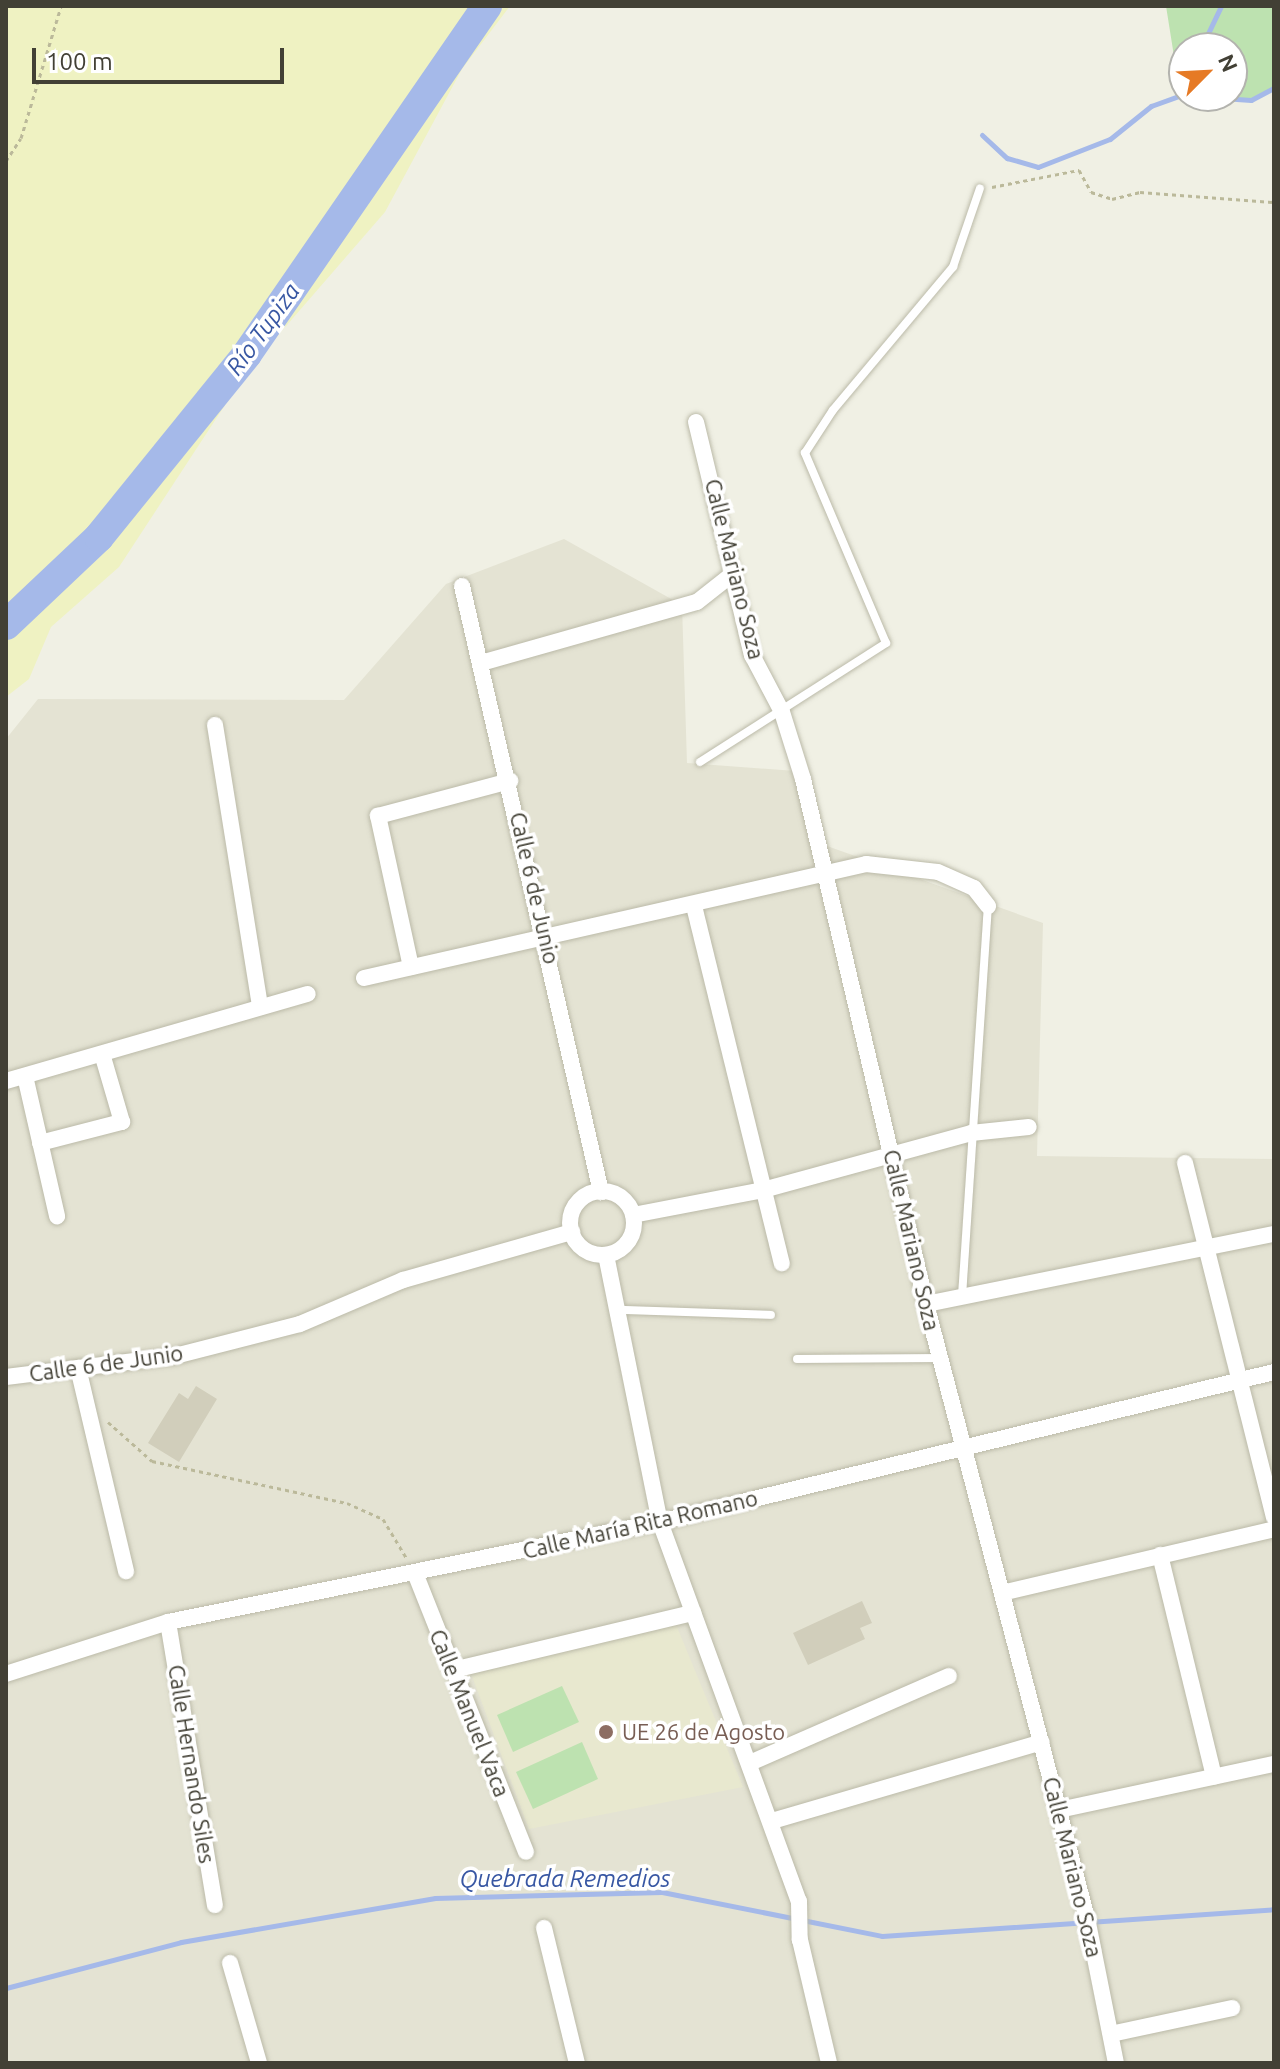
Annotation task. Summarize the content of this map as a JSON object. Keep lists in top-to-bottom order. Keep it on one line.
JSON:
{"streets":{"street":["Calle Mariano Soza","Calle 6 de Junio","Calle María Rita Romano","Calle Manuel Vaca","Calle Hernando Siles"]},"crossings":[["Calle Mariano Soza","Calle María Rita Romano"],["Calle María Rita Romano","Calle Manuel Vaca"],["Calle María Rita Romano","Calle Hernando Siles"]],"water":["Río Tupiza","Quebrada Remedios"],"places":["UE 26 de Agosto"],"scale_bar":"100 m","north":"top right"}
